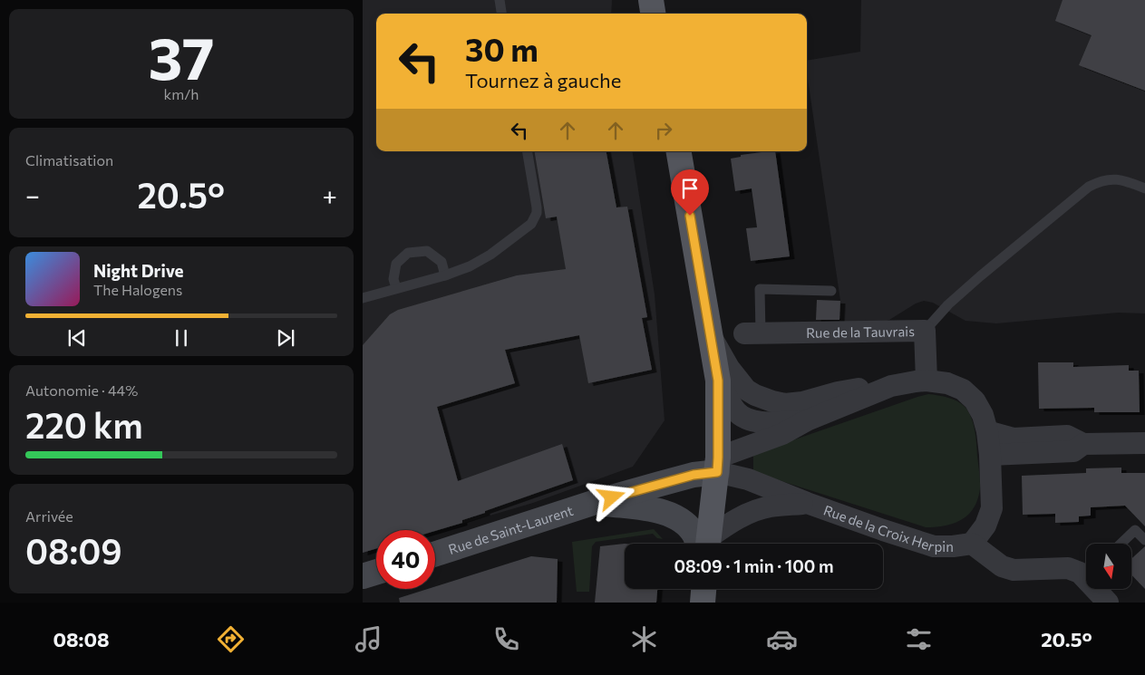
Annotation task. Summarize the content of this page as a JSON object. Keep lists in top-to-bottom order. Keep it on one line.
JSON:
{"streets":{"street":["Rue de la Tauvrais","Rue de la Croix Herpin","Rue de Saint-Laurent"]},"crossings":[["Rue de la Tauvrais","Rue de la Croix Herpin"],["Rue de la Croix Herpin","Rue de Saint-Laurent"]],"north":"bottom","page":{"tile":[["37","km/h"],"Climatisation",["Autonomie · 44%","220 km"],["Arrivée","08:09"]],"turn":["30 m","Tournez à gauche"],"heat":["−","20.5°","+"],"song":["Night Drive","The Halogens"],"limit":"40","trip":"08:09 · 1 min · 100 m","tabs":["08:08","20.5°"]}}
